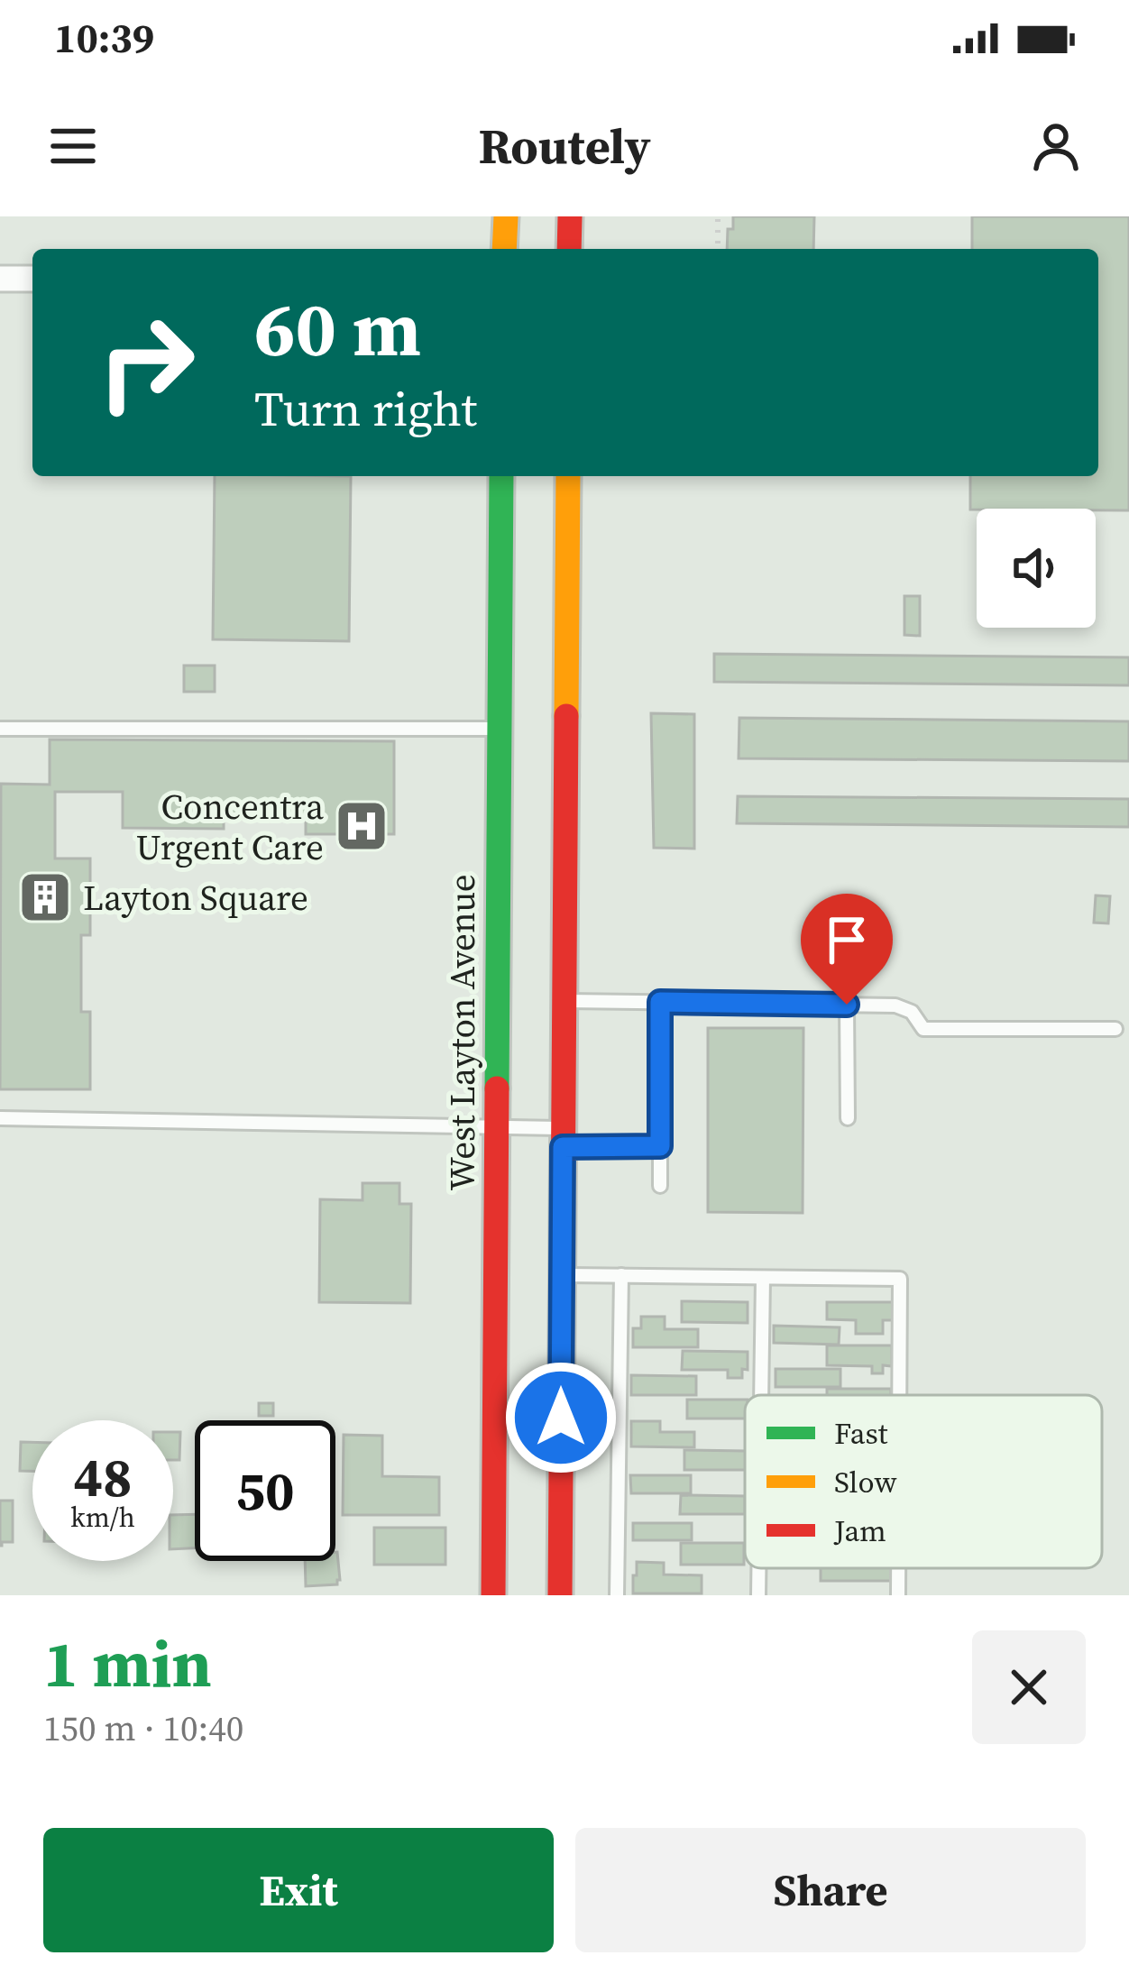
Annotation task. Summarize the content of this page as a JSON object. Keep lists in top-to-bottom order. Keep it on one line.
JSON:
{"streets":{"main road":["West Layton Avenue"]},"places":{"hospital":["Concentra Urgent Care"],"building":["Layton Square"]},"legend":["Fast","Slow","Jam"],"page":{"status":"10:39","header":"Routely","turn":["60 m","Turn right"],"speed":"48 km/h","limit":"50","heading":["1 min","150 m · 10:40"],"buttons":["Exit","Share"]}}
